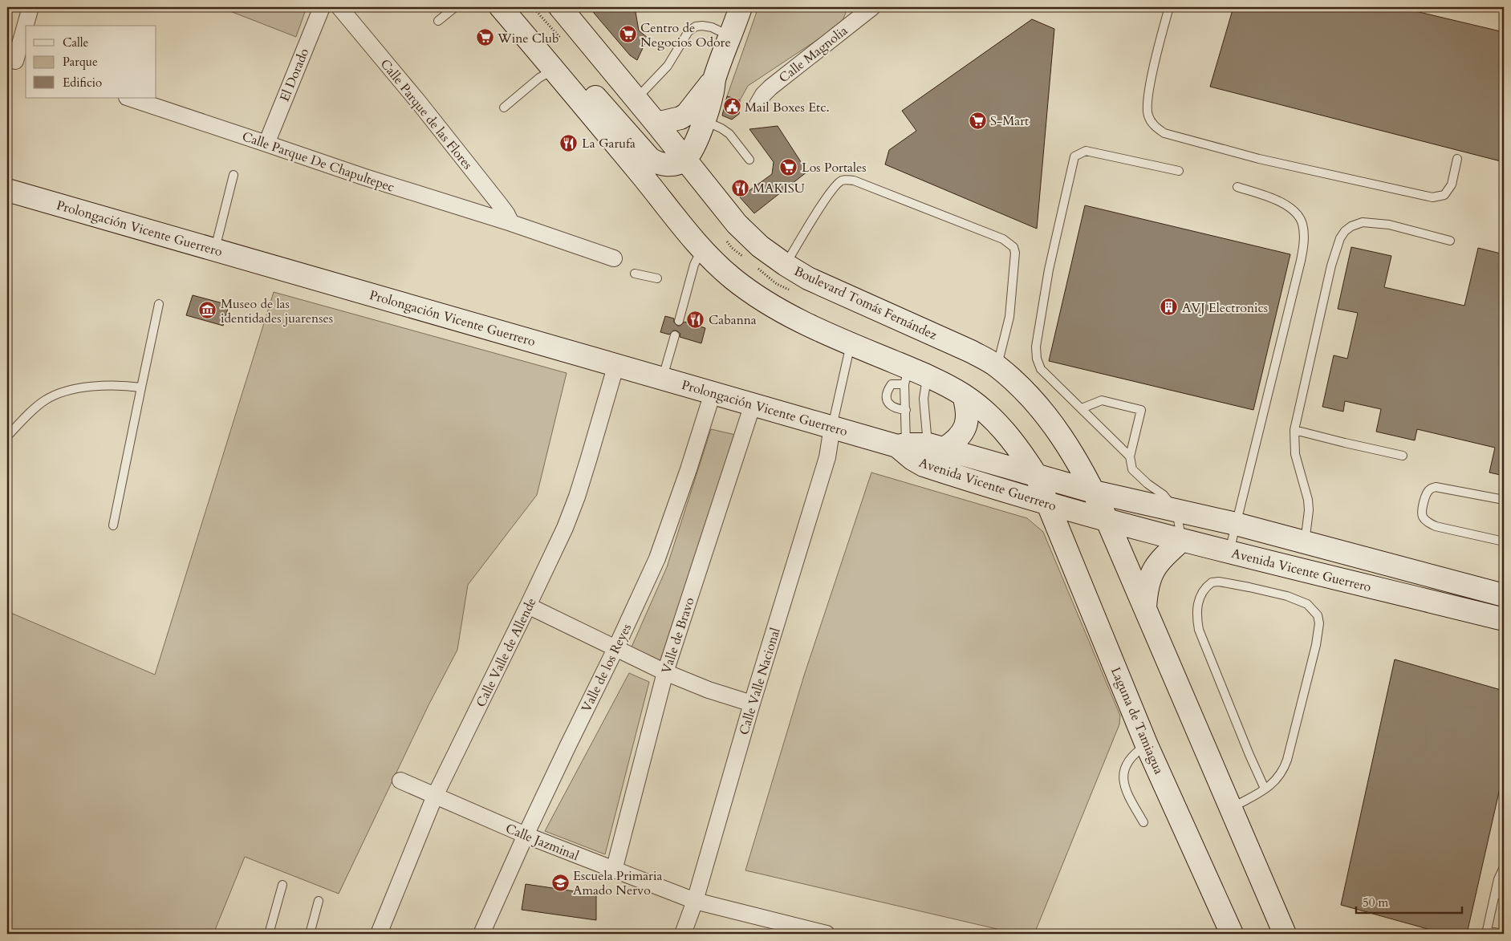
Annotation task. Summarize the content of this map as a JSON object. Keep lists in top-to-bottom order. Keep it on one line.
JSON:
{"streets":{"main road":["Prolongación Vicente Guerrero","Boulevard Tomás Fernández","Avenida Vicente Guerrero","Laguna de Tamiagua"],"street":["Calle Magnolia","El Dorado","Calle Parque de las Flores","Calle Parque De Chapultepec","Valle de Bravo","Calle Valle de Allende","Valle de los Reyes","Calle Valle Nacional","Calle Jazminal"]},"crossings":[["El Dorado","Calle Parque De Chapultepec"],["Calle Parque de las Flores","Calle Parque De Chapultepec"],["Prolongación Vicente Guerrero","Avenida Vicente Guerrero"],["Prolongación Vicente Guerrero","Valle de Bravo"],["Prolongación Vicente Guerrero","Calle Valle de Allende"],["Prolongación Vicente Guerrero","Valle de los Reyes"],["Prolongación Vicente Guerrero","Calle Valle Nacional"],["Boulevard Tomás Fernández","Avenida Vicente Guerrero"],["Avenida Vicente Guerrero","Laguna de Tamiagua"],["Valle de Bravo","Calle Jazminal"],["Calle Valle de Allende","Calle Jazminal"],["Valle de los Reyes","Calle Jazminal"],["Calle Valle Nacional","Calle Jazminal"]],"places":{"supermarket":["Centro de Negocios Odore","Wine Club","S-Mart","Los Portales"],"public building":["Mail Boxes Etc."],"restaurant":["La Garufa","MAKISU","Cabanna"],"building":["AVJ Electronics"],"museum":["Museo de las identidades juarenses"],"school or university":["Escuela Primaria Amado Nervo"]},"legend":["Calle","Parque","Edificio"],"scale_bar":"50 m"}
